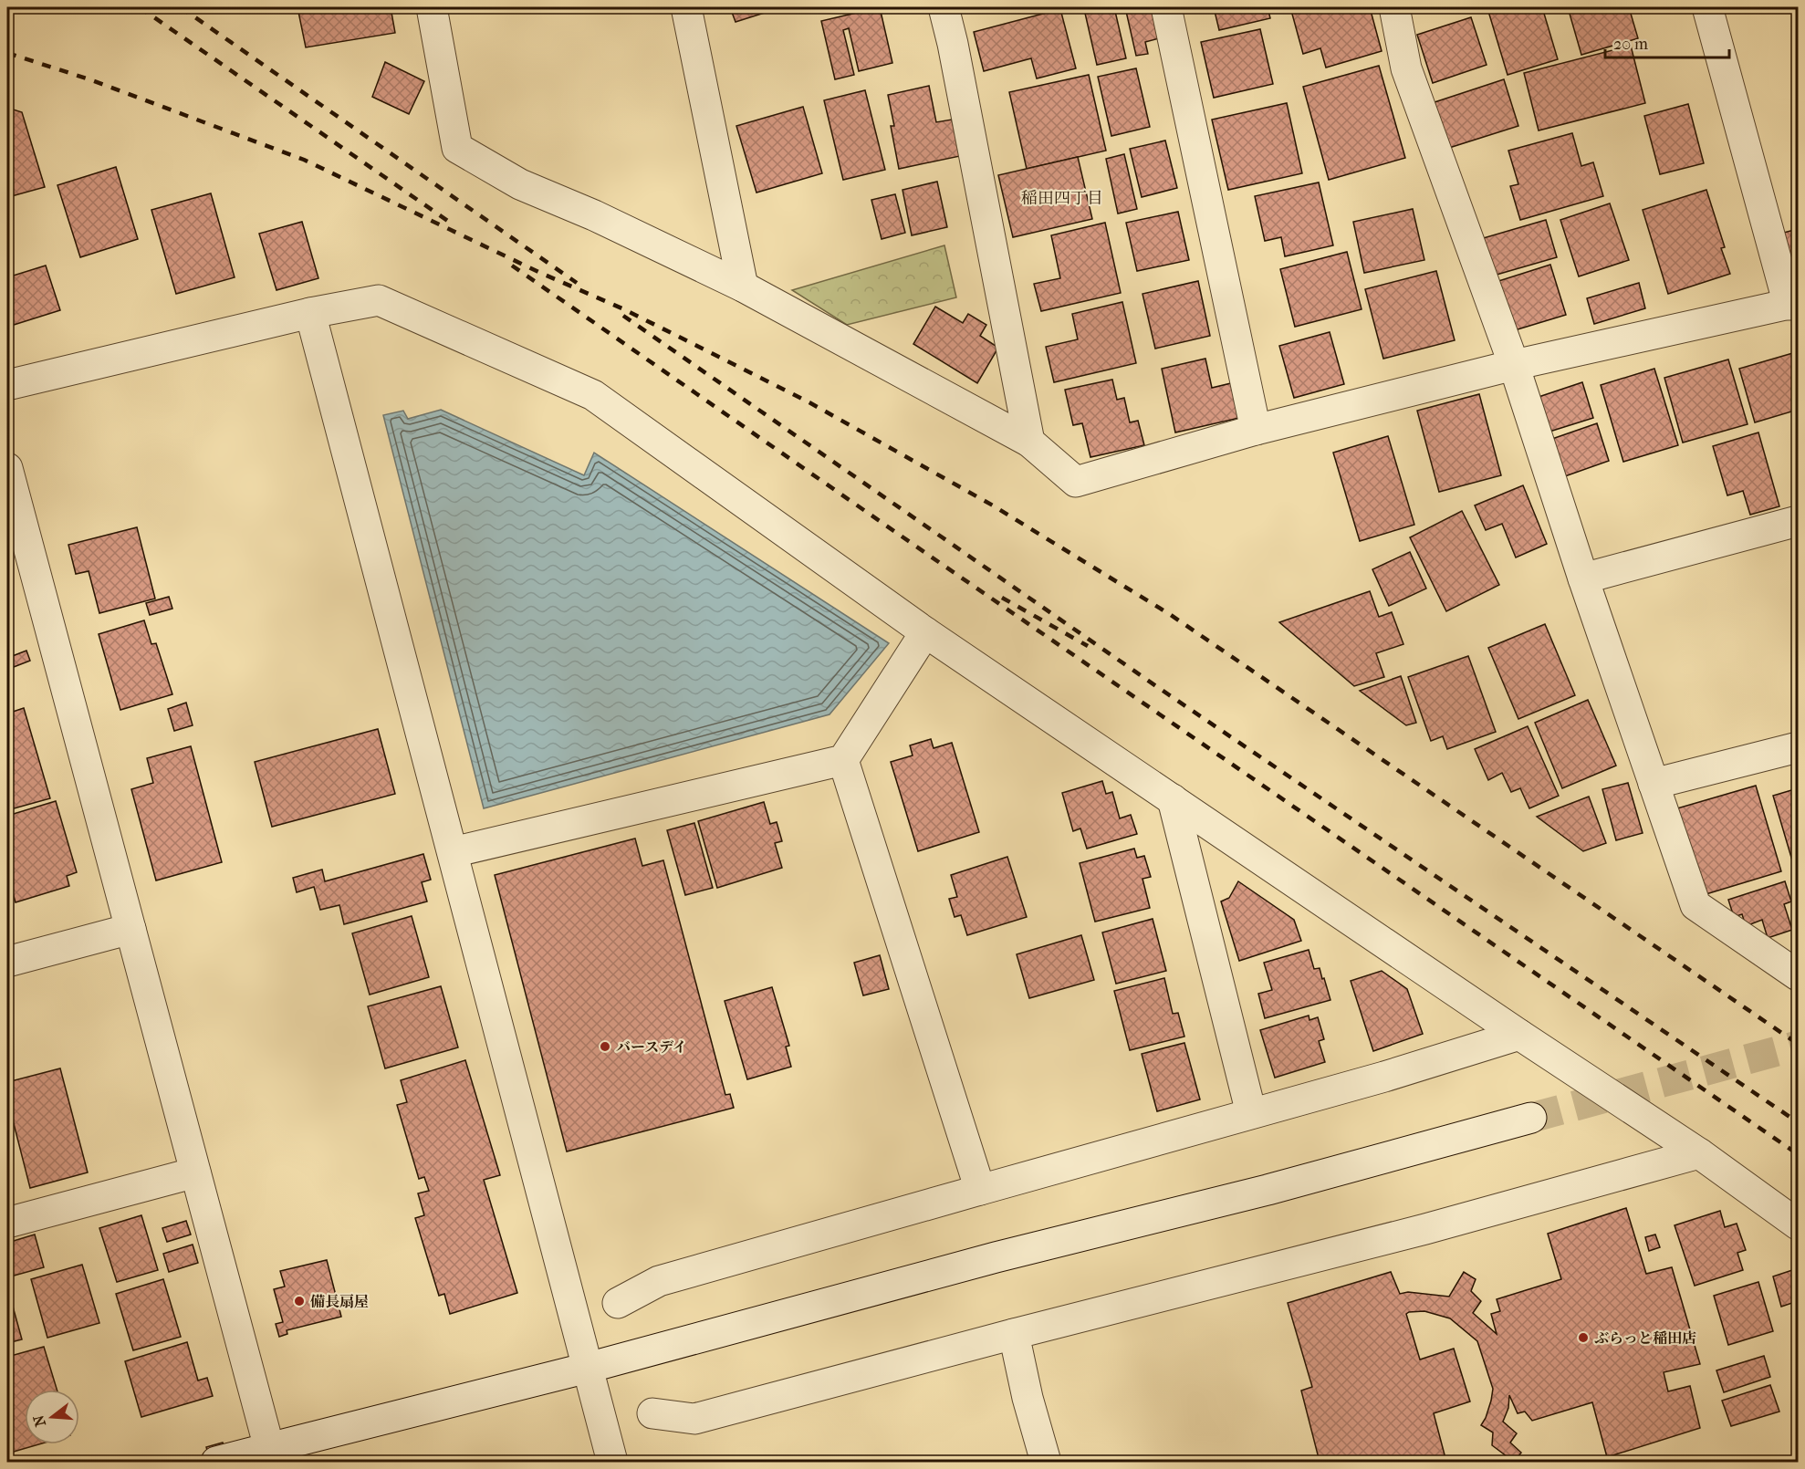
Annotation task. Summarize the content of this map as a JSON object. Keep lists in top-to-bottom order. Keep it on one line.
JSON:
{"districts":["稲田四丁目"],"places":["バースデイ","備長扇屋","ぶらっと稲田店"],"scale_bar":"20 m","north":"left"}
